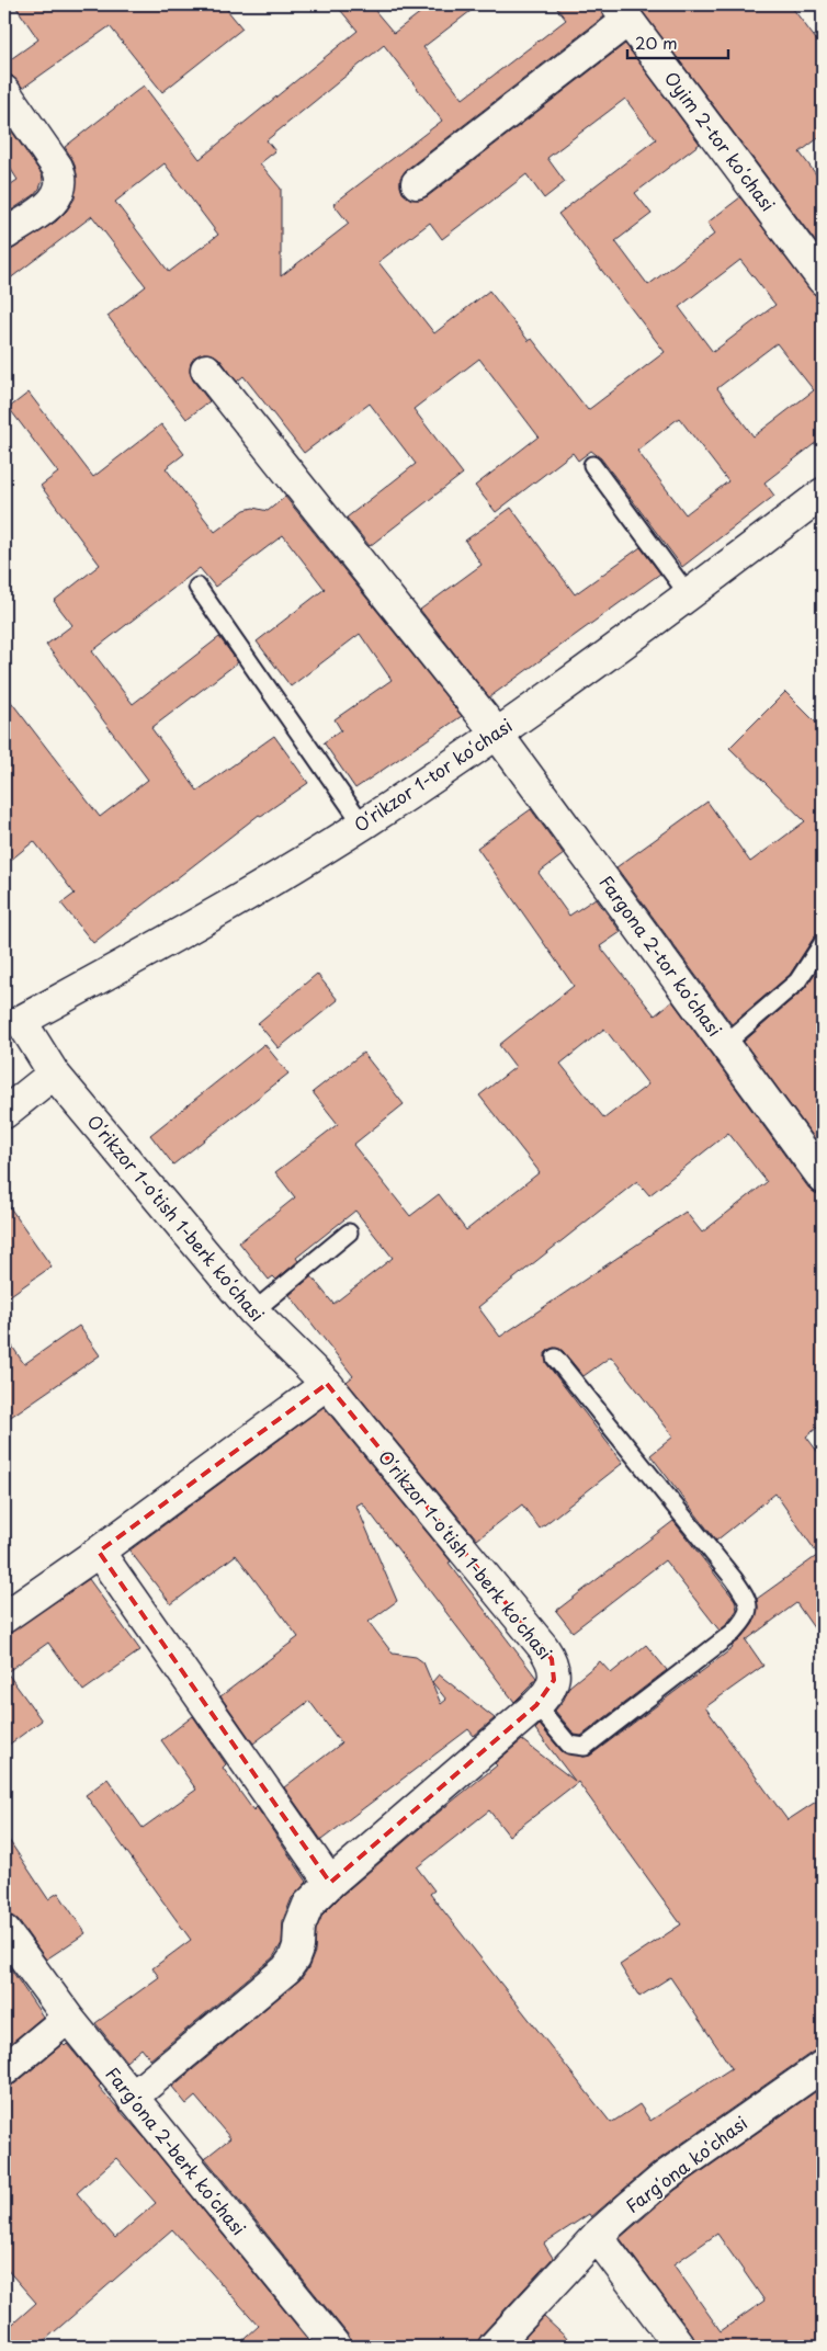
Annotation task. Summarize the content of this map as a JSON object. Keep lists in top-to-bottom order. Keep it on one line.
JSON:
{"streets":{"street":["Oyim 2-tor koʻchasi","Oʻrikzor 1-tor koʻchasi","Fargona 2-tor koʻchasi","Oʻrikzor 1-oʻtish 1-berk koʻchasi","Fargʻona 2-berk koʻchasi","Fargʻona koʻchasi"]},"crossings":[["Oʻrikzor 1-tor koʻchasi","Fargona 2-tor koʻchasi"],["Oʻrikzor 1-tor koʻchasi","Oʻrikzor 1-oʻtish 1-berk koʻchasi"],["Oʻrikzor 1-oʻtish 1-berk koʻchasi","Fargʻona 2-berk koʻchasi"]],"scale_bar":"20 m"}
